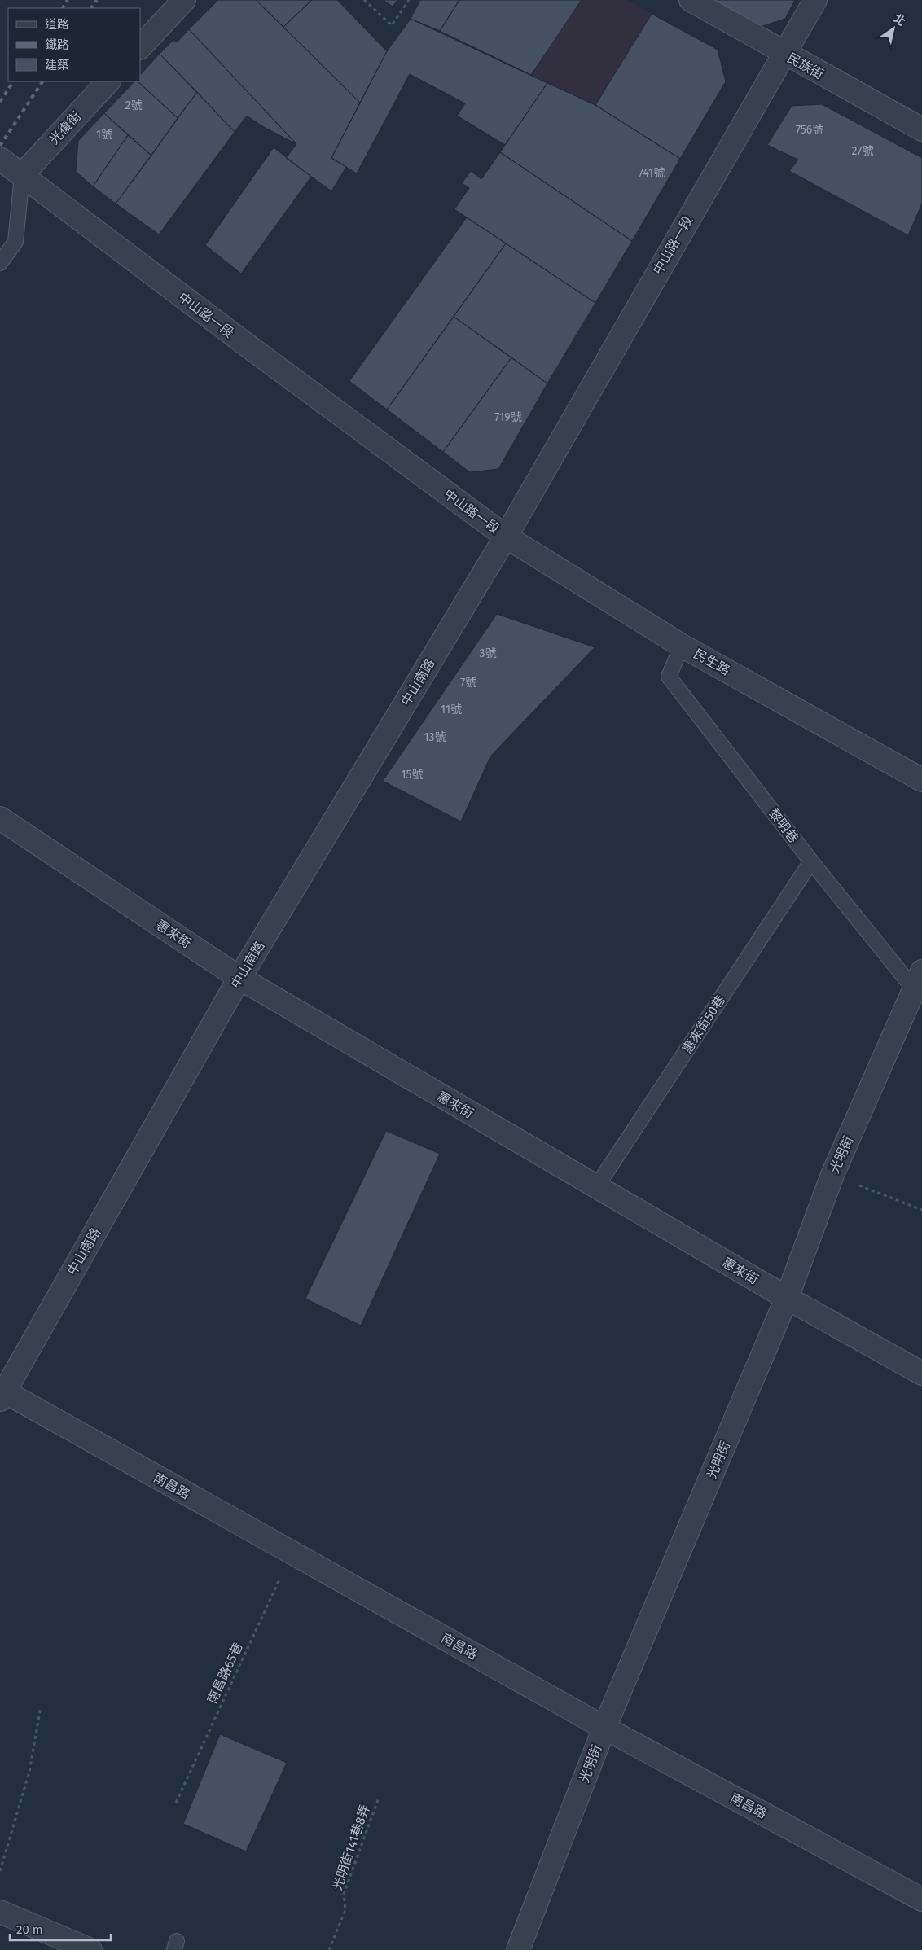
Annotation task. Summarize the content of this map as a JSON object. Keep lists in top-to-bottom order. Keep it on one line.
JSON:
{"streets":{"street":["民族街","光復街","中山路一段","民生路","中山南路","惠來街","光明街","南昌路"],"lane":["黎明巷","惠來街50巷"],"path":["南昌路65巷","光明街141巷8弄"]},"crossings":[["民族街","中山路一段"],["光復街","中山路一段"],["中山路一段","民生路"],["中山路一段","中山南路"],["民生路","中山南路"],["民生路","黎明巷"],["中山南路","惠來街"],["中山南路","南昌路"],["黎明巷","惠來街50巷"],["黎明巷","光明街"],["惠來街","惠來街50巷"],["惠來街","光明街"],["光明街","南昌路"],["南昌路","南昌路65巷"]],"house_numbers":["2號","756號","1號","27號","741號","719號","3號","7號","11號","13號","15號"],"legend":["道路","鐵路","建築"],"scale_bar":"20 m","north":"top right"}
